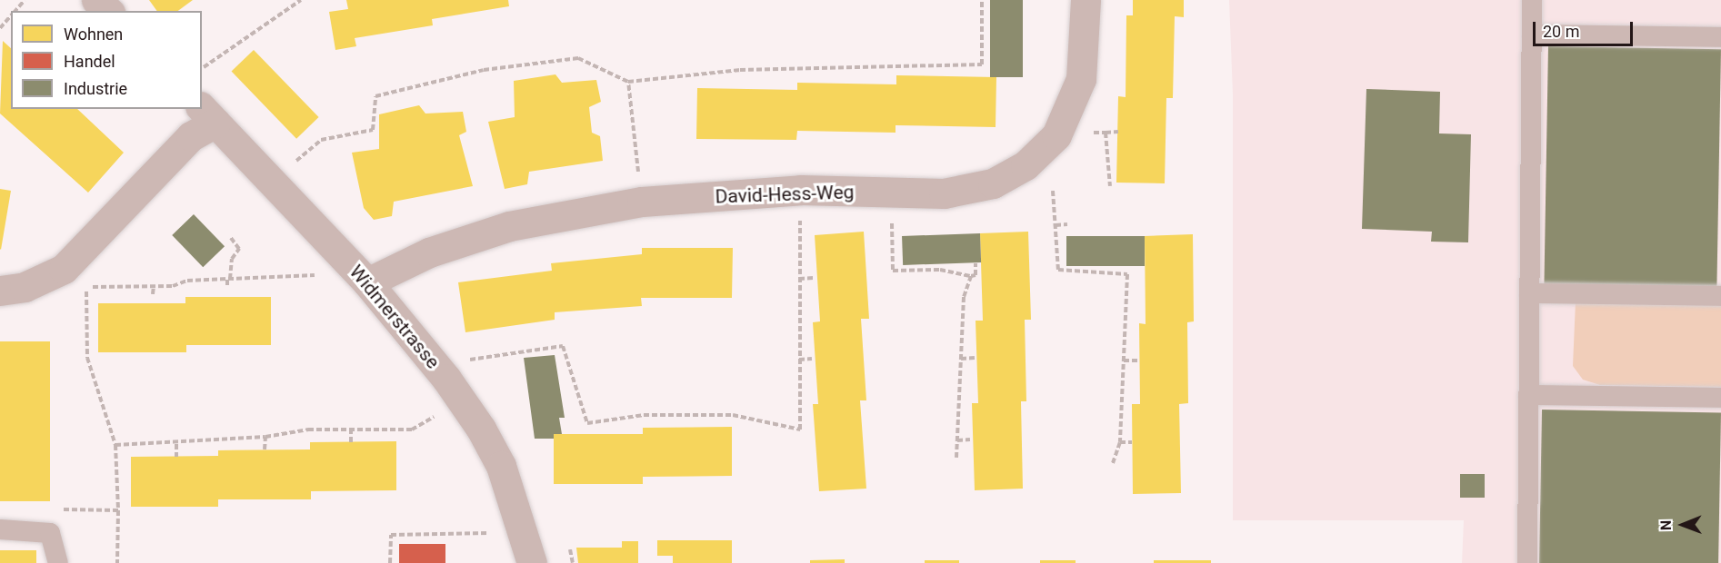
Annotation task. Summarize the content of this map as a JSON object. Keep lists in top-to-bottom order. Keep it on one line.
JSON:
{"streets":{"street":["David-Hess-Weg","Widmerstrasse"]},"crossings":[["David-Hess-Weg","Widmerstrasse"]],"legend":["Wohnen","Handel","Industrie"],"scale_bar":"20 m","north":"left"}
